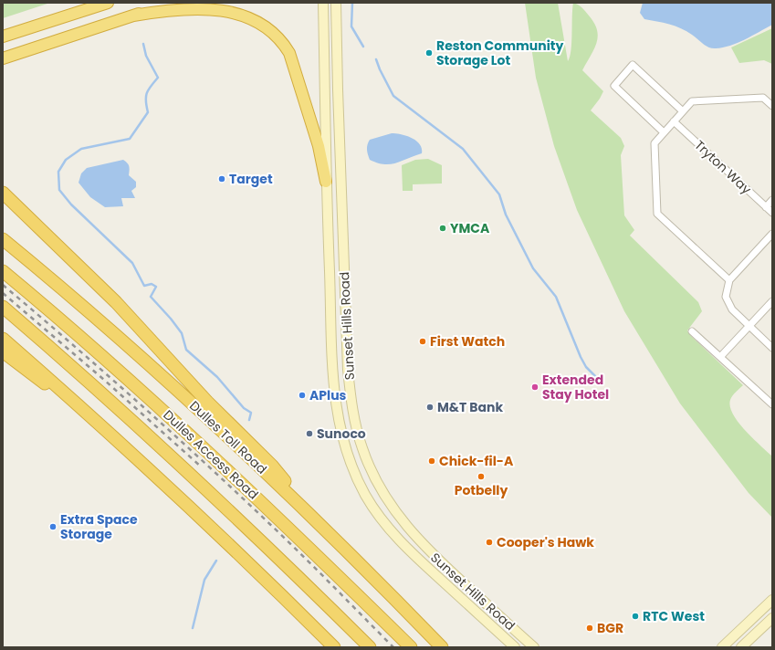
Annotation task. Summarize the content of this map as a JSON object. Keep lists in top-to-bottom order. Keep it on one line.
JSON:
{"streets":{"highway":["Dulles Toll Road","Dulles Access Road"],"main road":["Sunset Hills Road"],"street":["Tryton Way"]},"places":["Reston Community Storage Lot","Target","YMCA","First Watch","Extended Stay Hotel","APlus","M&T Bank","Sunoco","Chick-fil-A","Potbelly","Extra Space Storage","Cooper's Hawk","RTC West","BGR"]}
